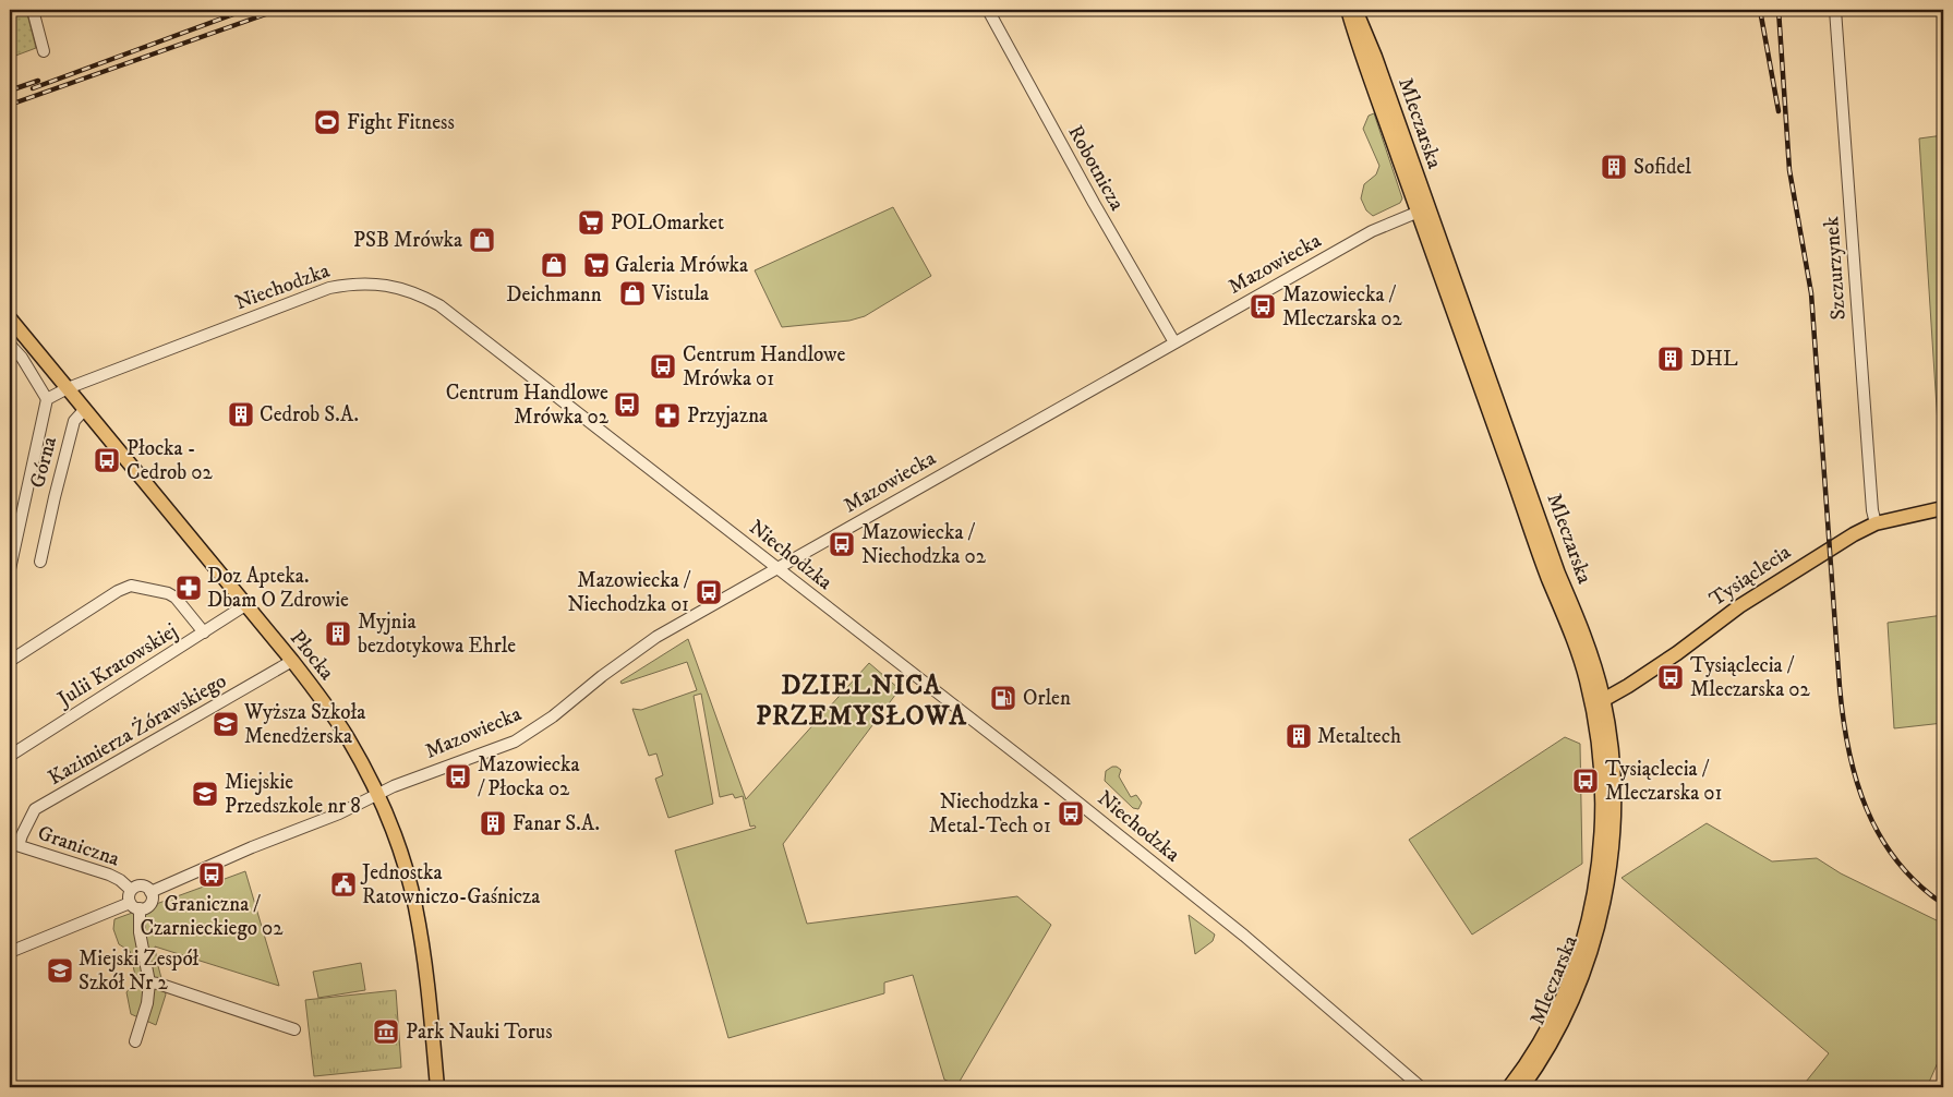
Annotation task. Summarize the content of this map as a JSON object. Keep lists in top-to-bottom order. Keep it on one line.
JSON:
{"streets":{"main road":["Mleczarska","Tysiąclecia","Płocka"],"street":["Robotnicza","Mazowiecka","Szczurzynek","Niechodzka","Górna","Julii Kratowskiej","Kazimierza Żórawskiego","Graniczna"]},"crossings":[["Mleczarska","Mazowiecka"],["Mleczarska","Tysiąclecia"],["Robotnicza","Mazowiecka"],["Mazowiecka","Niechodzka"],["Mazowiecka","Płocka"],["Szczurzynek","Tysiąclecia"],["Niechodzka","Płocka"],["Górna","Płocka"],["Płocka","Julii Kratowskiej"],["Płocka","Kazimierza Żórawskiego"],["Kazimierza Żórawskiego","Graniczna"]],"districts":["DZIELNICA PRZEMYSŁOWA"],"places":{"sports":["Fight Fitness"],"building":["Sofidel","DHL","Cedrob S.A.","Myjnia bezdotykowa Ehrle","Metaltech","Fanar S.A."],"supermarket":["POLOmarket","Galeria Mrówka"],"shop":["PSB Mrówka","Deichmann","Vistula"],"bus stop":["Mazowiecka / Mleczarska 02","Centrum Handlowe Mrówka 01","Centrum Handlowe Mrówka 02","Płocka - Cedrob 02","Mazowiecka / Niechodzka 02","Mazowiecka / Niechodzka 01","Tysiąclecia / Mleczarska 02","Mazowiecka / Płocka 02","Tysiąclecia / Mleczarska 01","Niechodzka - Metal-Tech 01","Graniczna / Czarnieckiego 02"],"pharmacy":["Przyjazna","Doz Apteka. Dbam O Zdrowie"],"fuel station":["Orlen"],"school or university":["Wyższa Szkoła Menedżerska","Miejskie Przedszkole nr 8","Miejski Zespół Szkół Nr 2"],"public building":["Jednostka Ratowniczo-Gaśnicza"],"museum":["Park Nauki Torus"]}}
